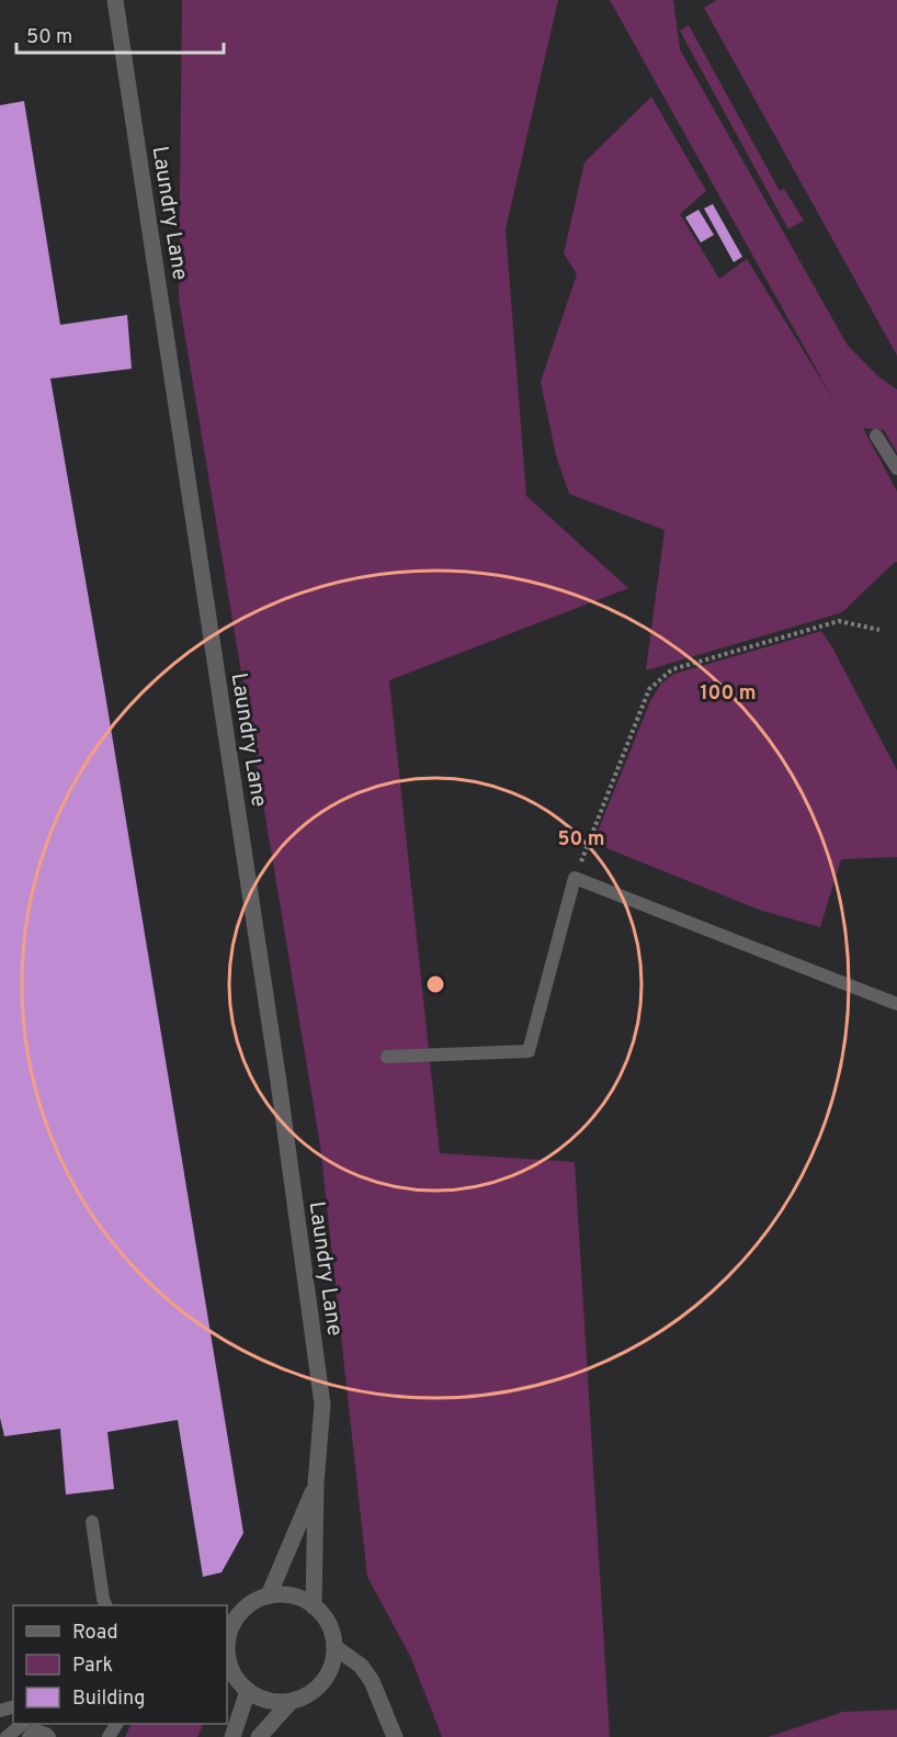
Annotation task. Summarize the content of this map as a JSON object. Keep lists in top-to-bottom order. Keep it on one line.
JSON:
{"streets":{"street":["Laundry Lane"]},"legend":["Road","Park","Building"],"scale_bar":"50 m","rings":["100 m","50 m"]}
